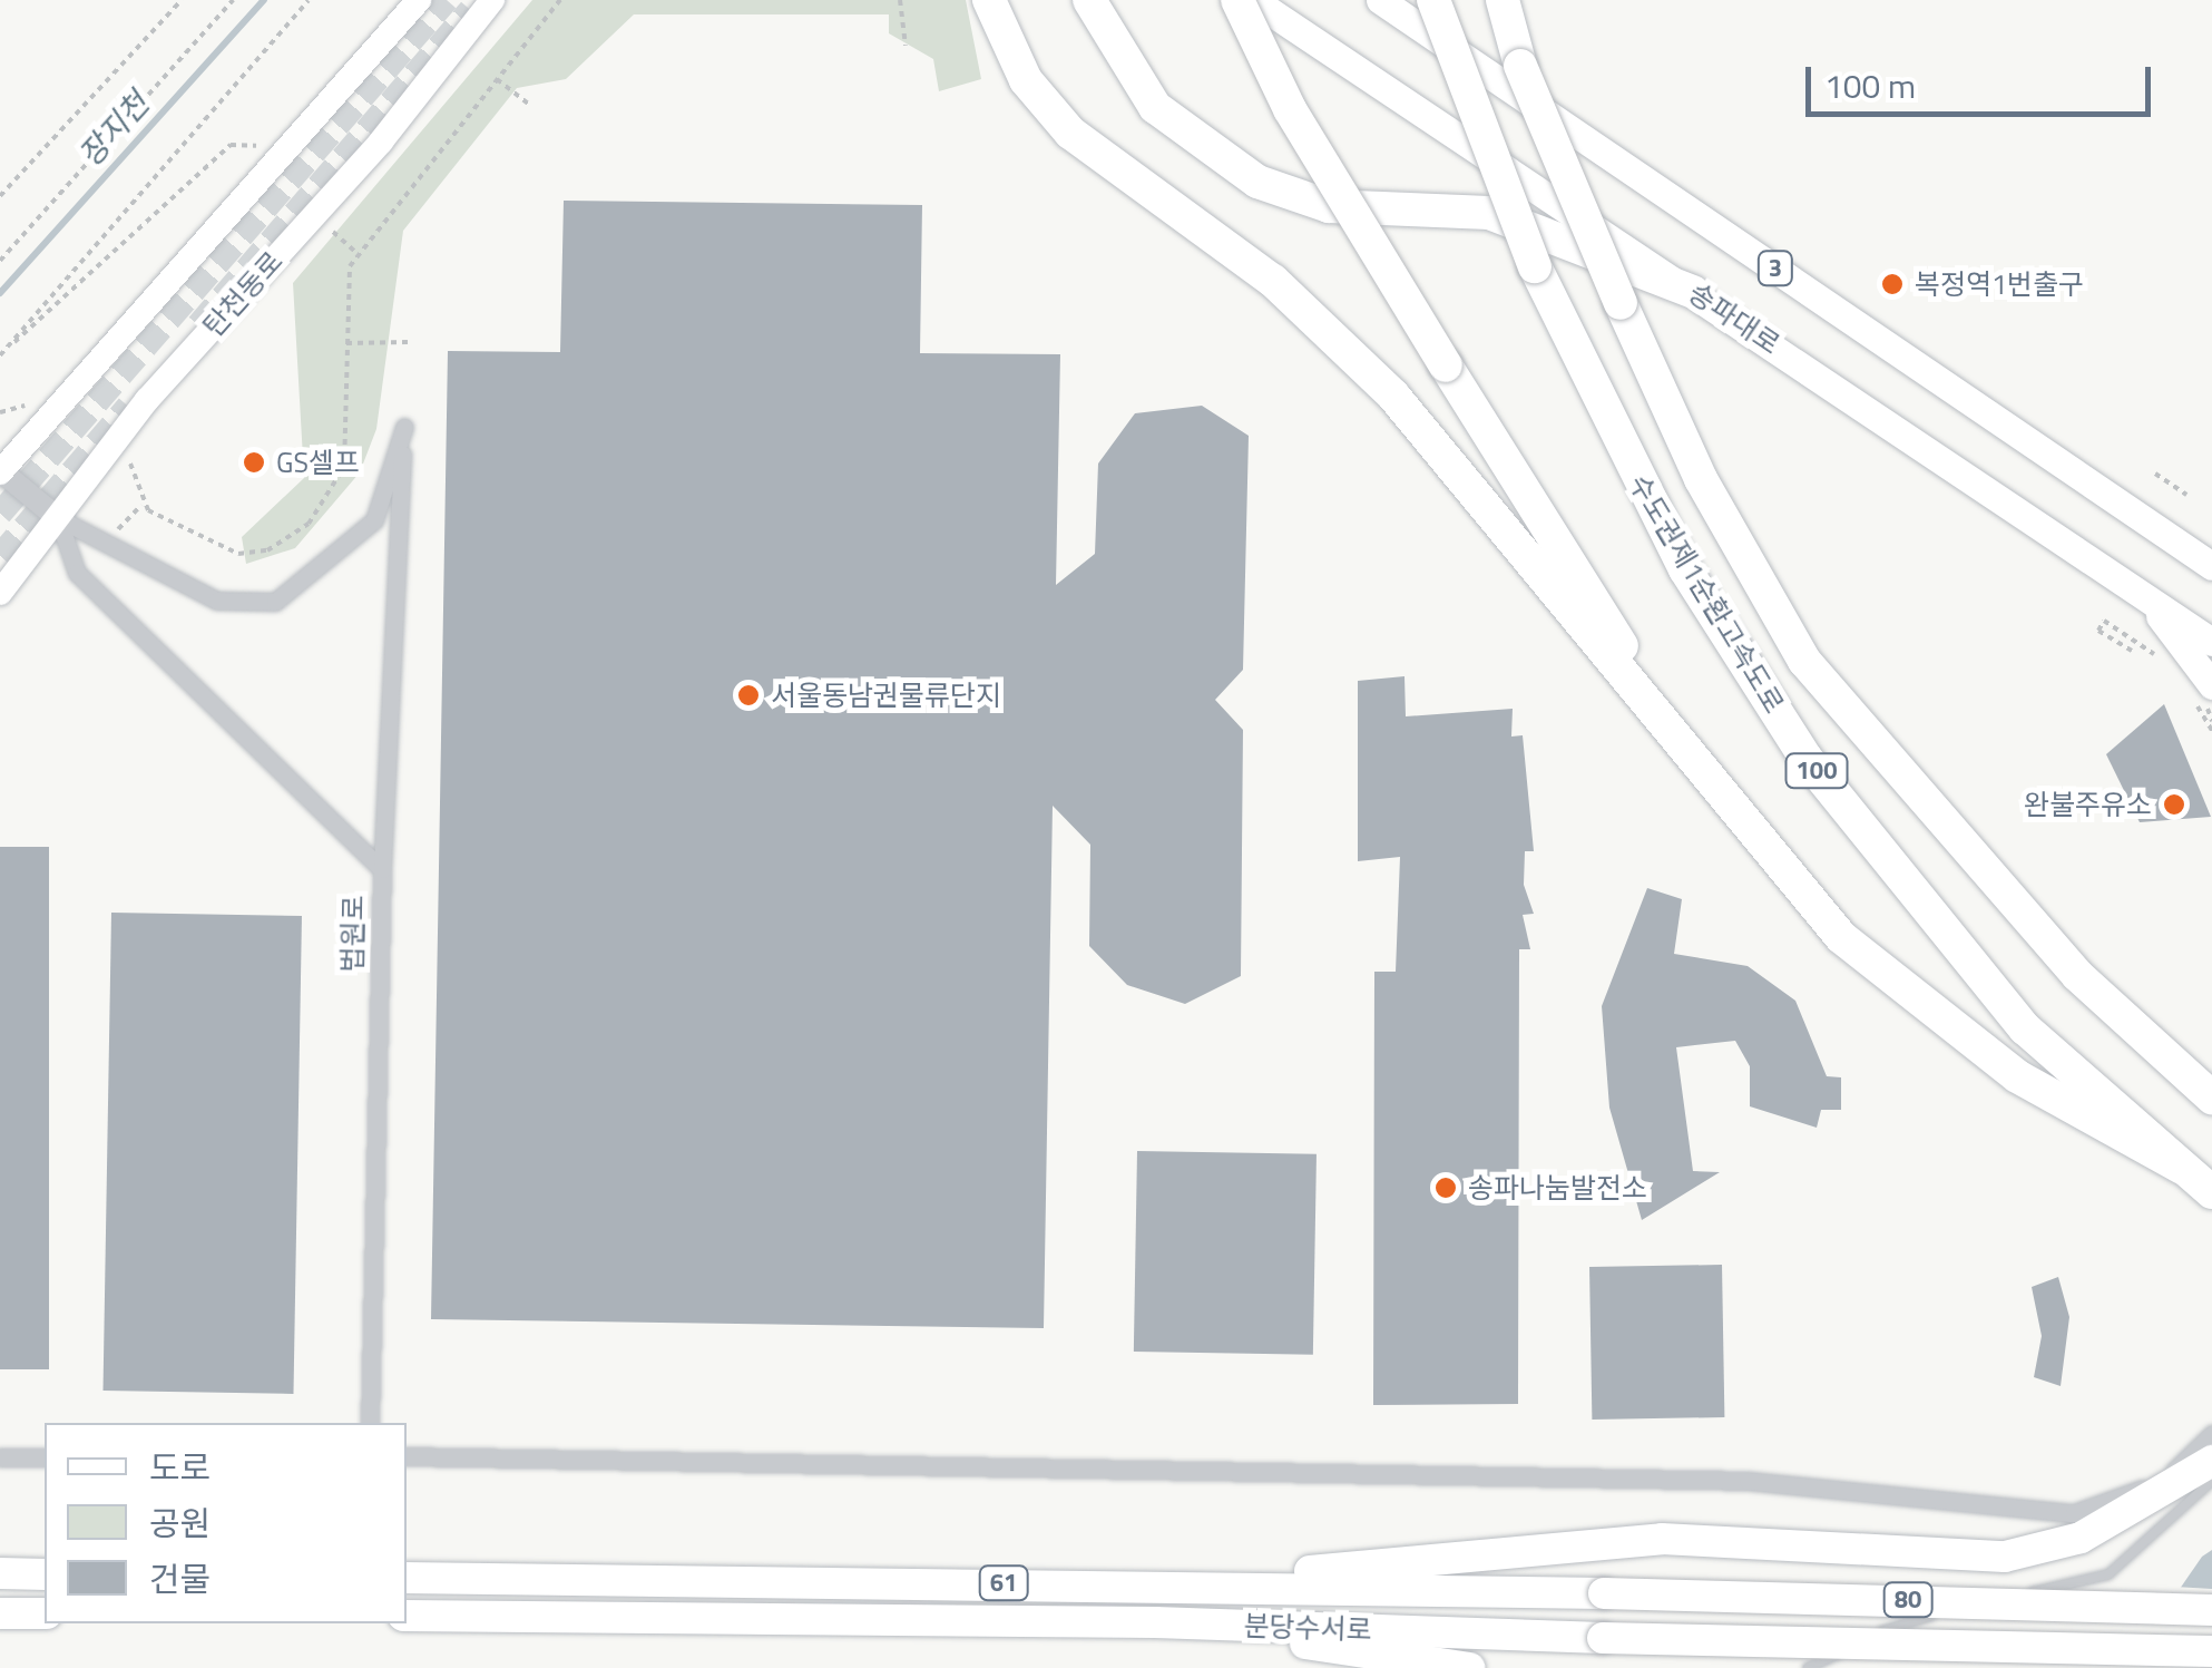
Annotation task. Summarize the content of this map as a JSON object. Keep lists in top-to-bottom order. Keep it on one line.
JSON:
{"streets":{"highway":["수도권제1순환고속도로","100","61","80","분당수서로"],"main road":["3","탄천동로","송파대로"],"street":["법원로"]},"crossings":[["탄천동로","법원로"]],"water":["장지천"],"places":["복정역1번출구","GS셀프","서울동남권물류단지","완불주유소","송파나눔발전소"],"legend":["도로","공원","건물"],"scale_bar":"100 m"}
